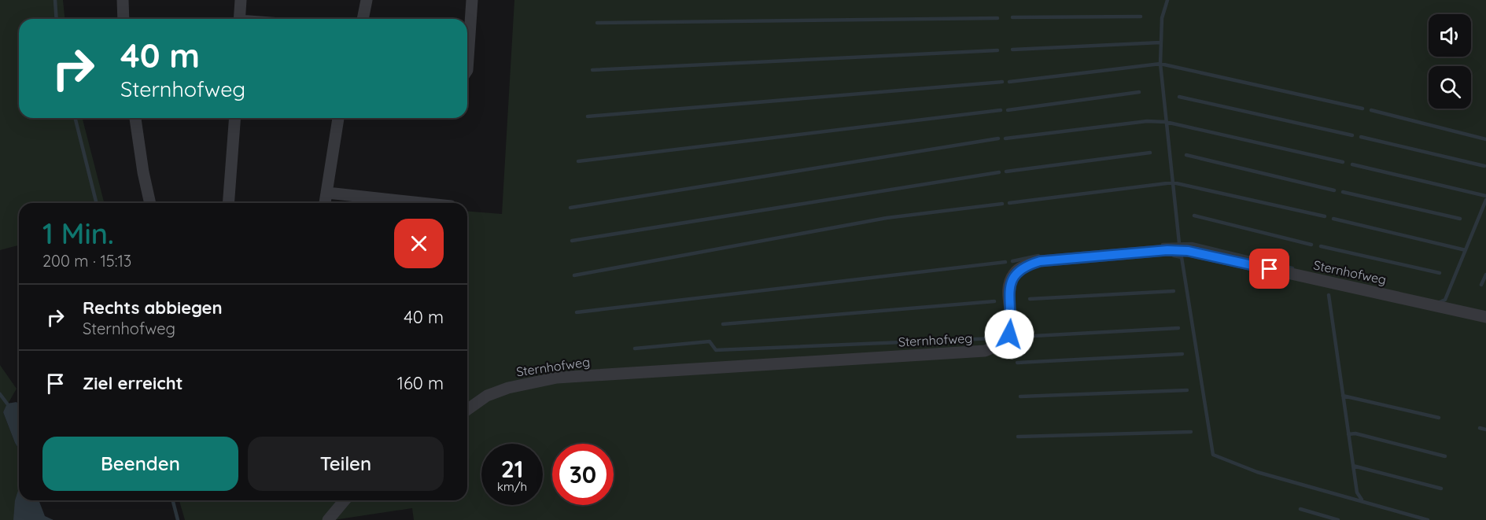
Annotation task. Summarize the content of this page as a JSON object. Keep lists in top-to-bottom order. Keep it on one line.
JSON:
{"streets":{"street":["Sternhofweg"]},"page":{"turn":["40 m","Sternhofweg"],"heading":["1 Min.","200 m · 15:13"],"list":[{"name":"Rechts abbiegen","note":"Sternhofweg","value":"40 m"},{"name":"Ziel erreicht","value":"160 m"}],"buttons":["Beenden","Teilen"],"speed":"21 km/h","limit":"30"}}
